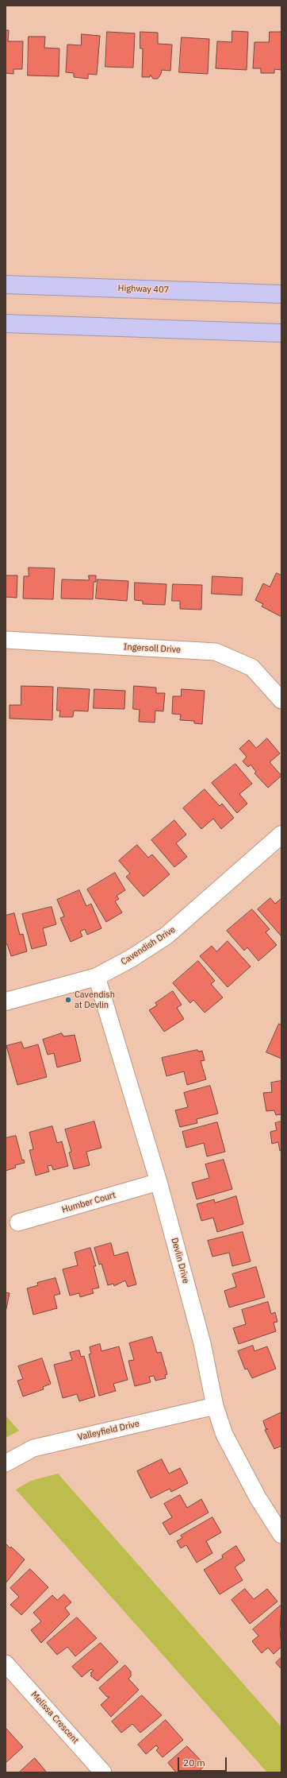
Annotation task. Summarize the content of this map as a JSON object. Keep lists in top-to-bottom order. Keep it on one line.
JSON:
{"streets":{"highway":["Highway 407"],"street":["Ingersoll Drive","Cavendish Drive","Humber Court","Devlin Drive","Valleyfield Drive","Melissa Crescent"]},"crossings":[["Cavendish Drive","Devlin Drive"],["Humber Court","Devlin Drive"],["Devlin Drive","Valleyfield Drive"]],"places":["Cavendish at Devlin"],"scale_bar":"20 m"}
